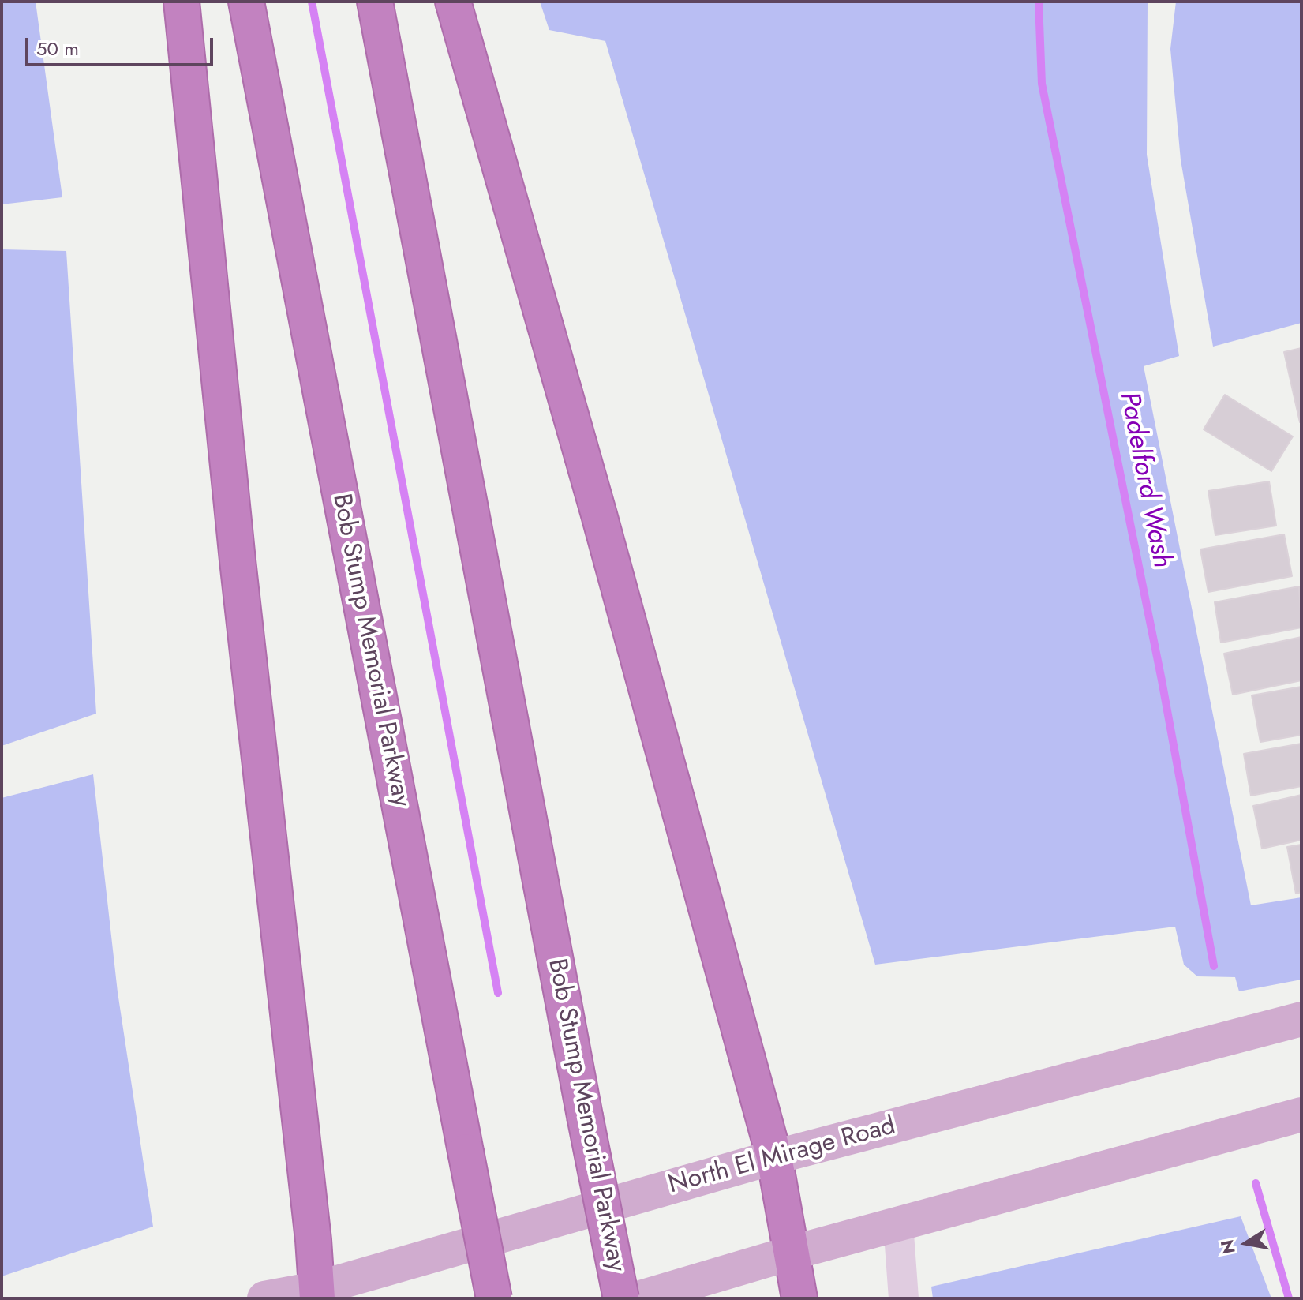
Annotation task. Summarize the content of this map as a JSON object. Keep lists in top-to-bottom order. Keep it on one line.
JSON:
{"streets":{"highway":["Bob Stump Memorial Parkway"],"main road":["North El Mirage Road"]},"water":["Padelford Wash"],"scale_bar":"50 m","north":"left"}
